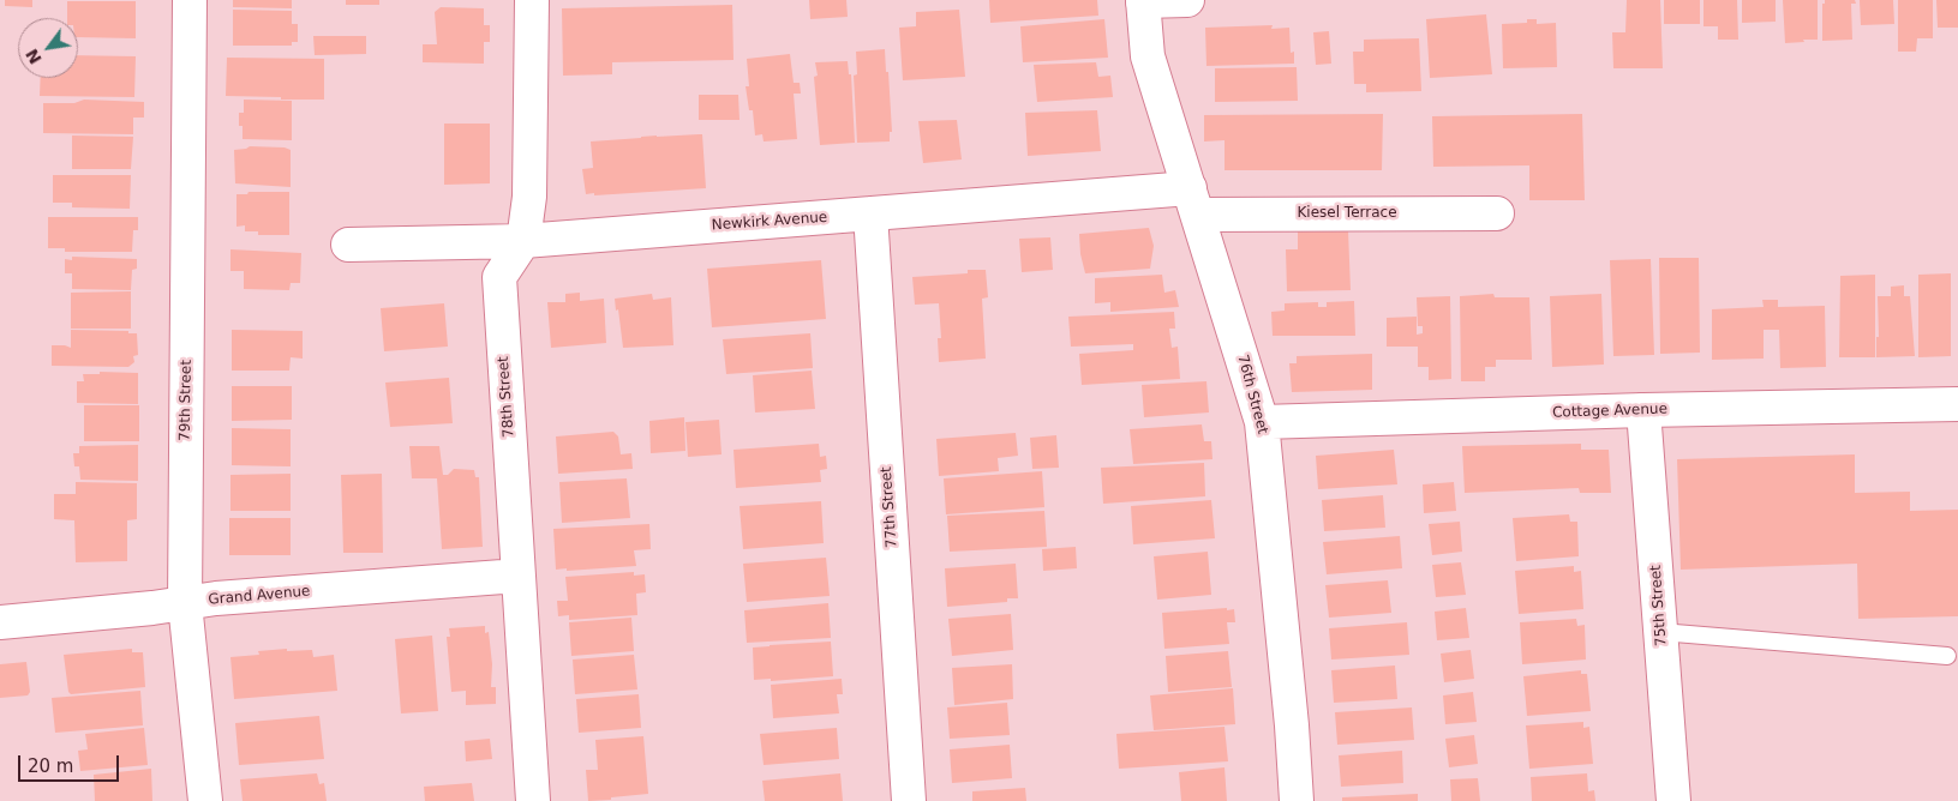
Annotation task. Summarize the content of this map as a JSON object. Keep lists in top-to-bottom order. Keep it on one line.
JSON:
{"streets":{"street":["Kiesel Terrace","Newkirk Avenue","76th Street","78th Street","79th Street","Cottage Avenue","77th Street","Grand Avenue","75th Street"]},"crossings":[["Kiesel Terrace","Newkirk Avenue"],["Kiesel Terrace","76th Street"],["Newkirk Avenue","76th Street"],["Newkirk Avenue","78th Street"],["Newkirk Avenue","77th Street"],["76th Street","Cottage Avenue"],["78th Street","Grand Avenue"],["79th Street","Grand Avenue"],["Cottage Avenue","75th Street"]],"scale_bar":"20 m","north":"bottom left"}
